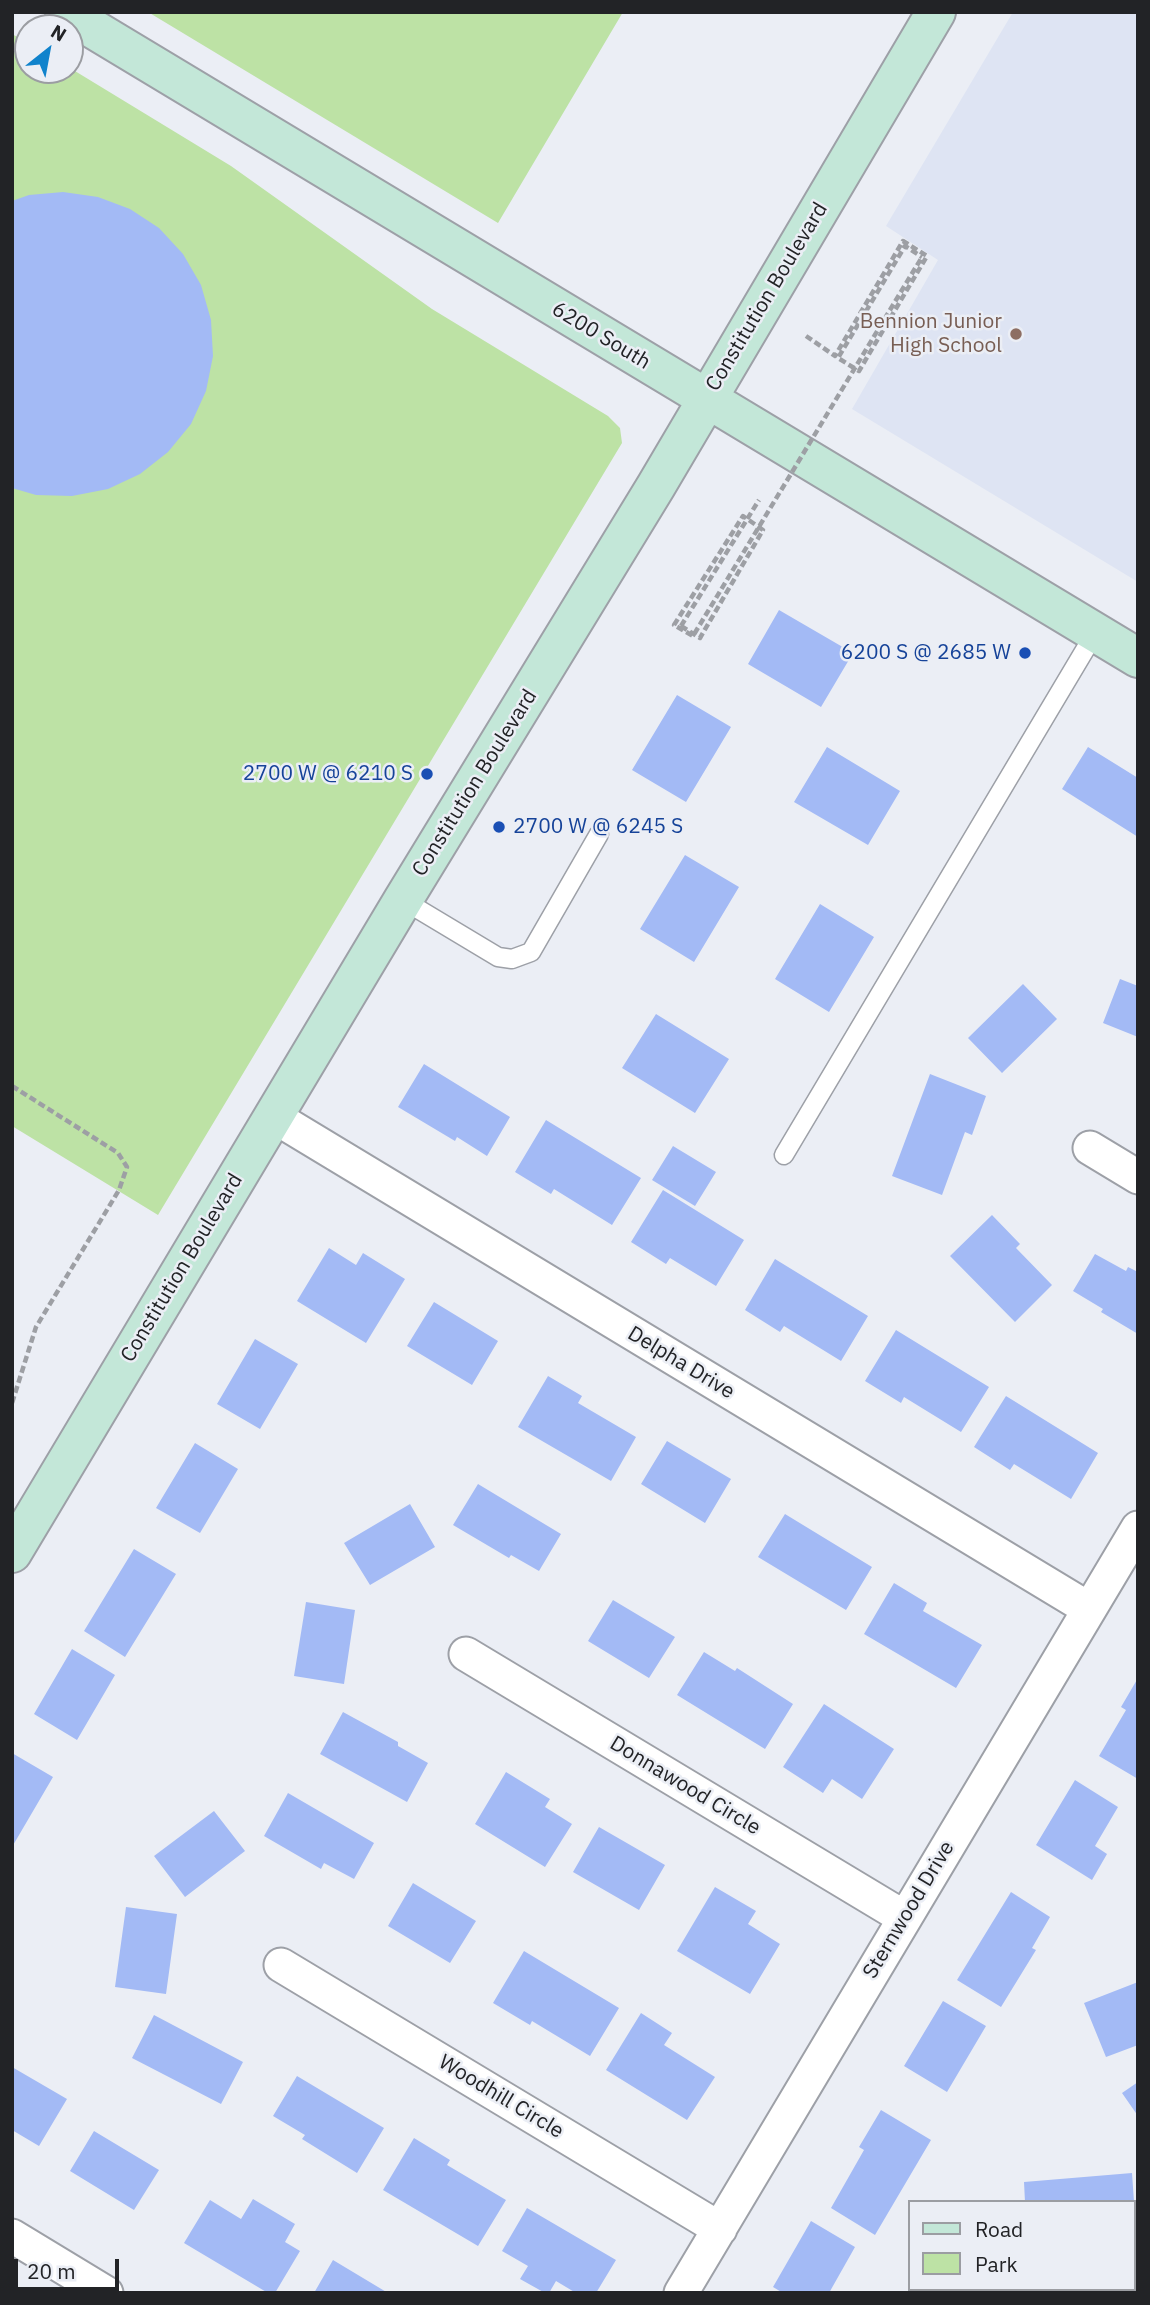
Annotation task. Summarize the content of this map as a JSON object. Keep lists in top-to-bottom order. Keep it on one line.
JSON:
{"streets":{"main road":["Constitution Boulevard","6200 South"],"street":["Delpha Drive","Donnawood Circle","Sternwood Drive","Woodhill Circle"]},"crossings":[["Constitution Boulevard","6200 South"],["Constitution Boulevard","Delpha Drive"],["Delpha Drive","Sternwood Drive"],["Donnawood Circle","Sternwood Drive"],["Sternwood Drive","Woodhill Circle"]],"places":["Bennion Junior High School","6200 S @ 2685 W","2700 W @ 6210 S","2700 W @ 6245 S"],"legend":["Road","Park"],"scale_bar":"20 m","north":"top right"}
